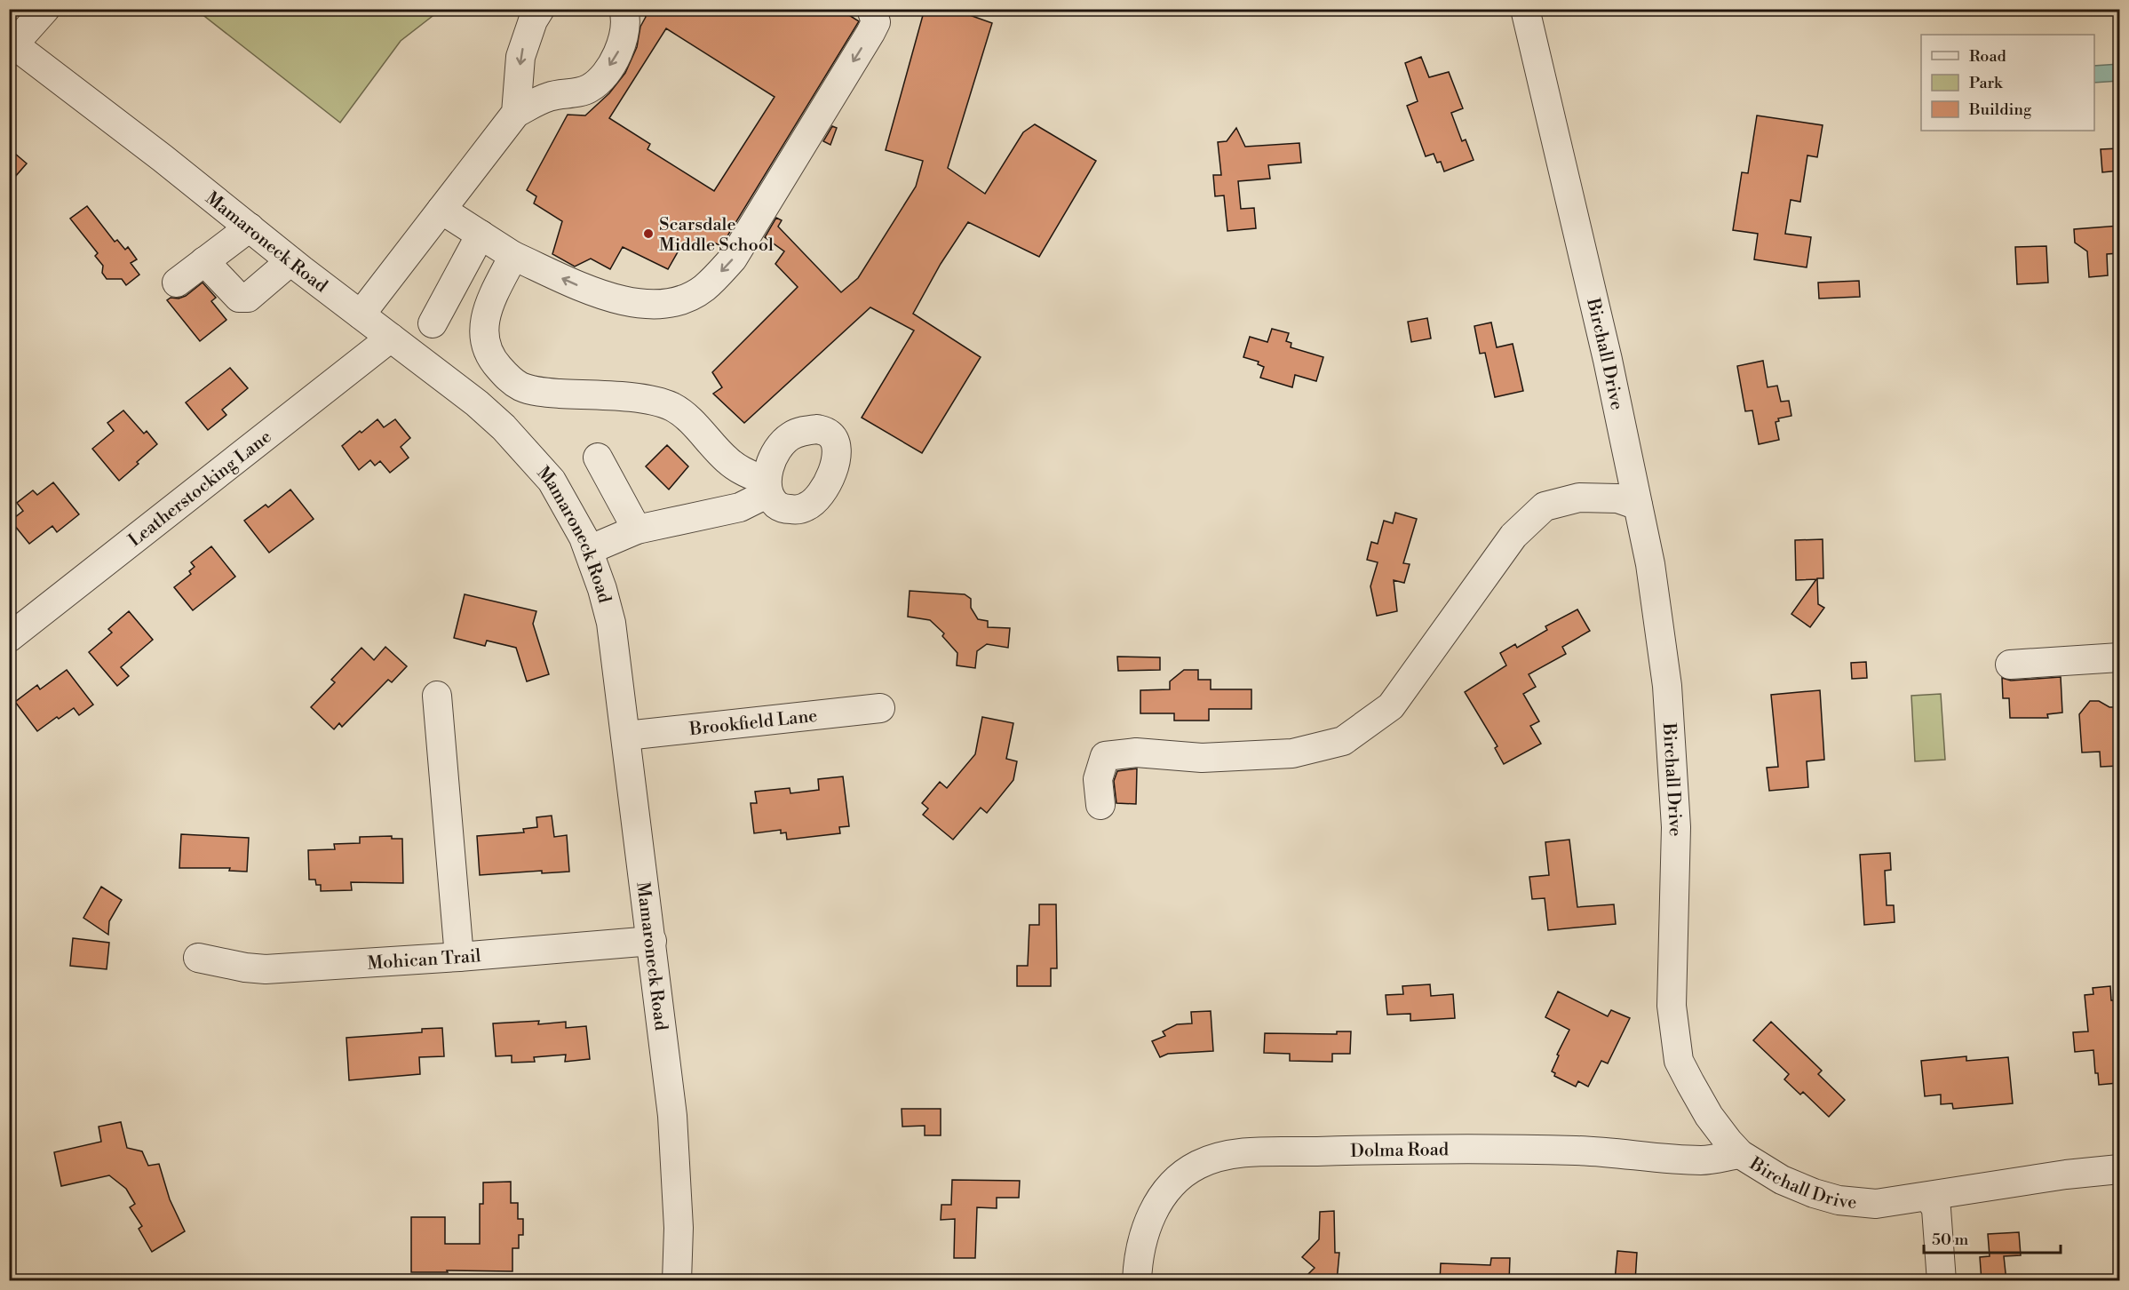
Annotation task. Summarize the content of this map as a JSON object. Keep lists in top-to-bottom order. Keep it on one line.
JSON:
{"streets":{"street":["Mamaroneck Road","Birchall Drive","Leatherstocking Lane","Brookfield Lane","Mohican Trail","Dolma Road"]},"crossings":[["Mamaroneck Road","Leatherstocking Lane"],["Mamaroneck Road","Brookfield Lane"],["Mamaroneck Road","Mohican Trail"],["Birchall Drive","Dolma Road"]],"places":["Scarsdale Middle School"],"legend":["Road","Park","Building"],"scale_bar":"50 m"}
